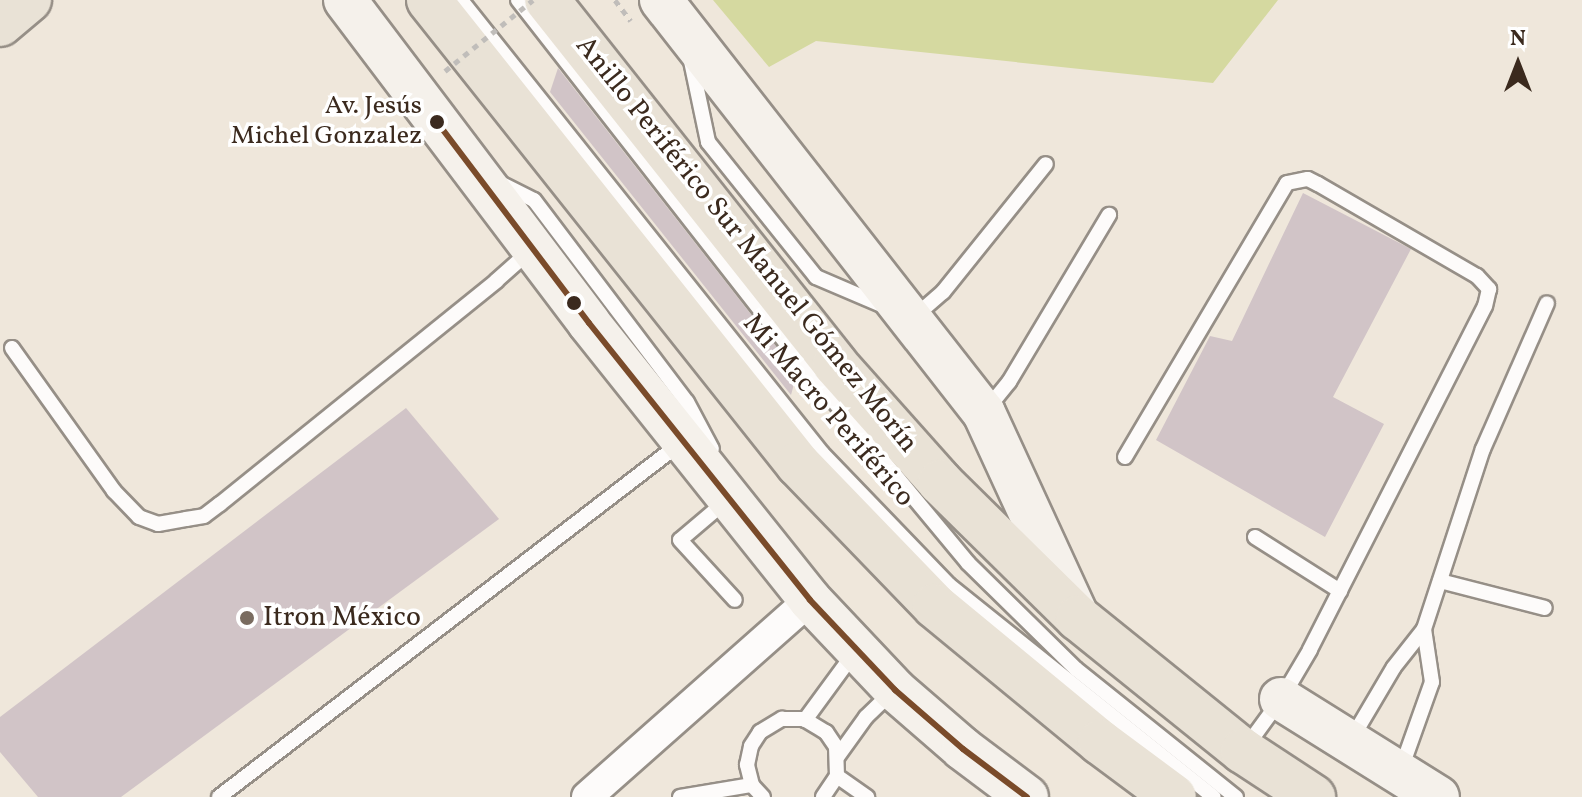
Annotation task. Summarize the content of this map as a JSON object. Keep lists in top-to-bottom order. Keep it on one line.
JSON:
{"streets":{"main road":["Anillo Periférico Sur Manuel Gómez Morín"],"lane":["Mi Macro Periférico"]},"places":["Av. Jesús Michel Gonzalez","Itron México"],"north":"top"}
